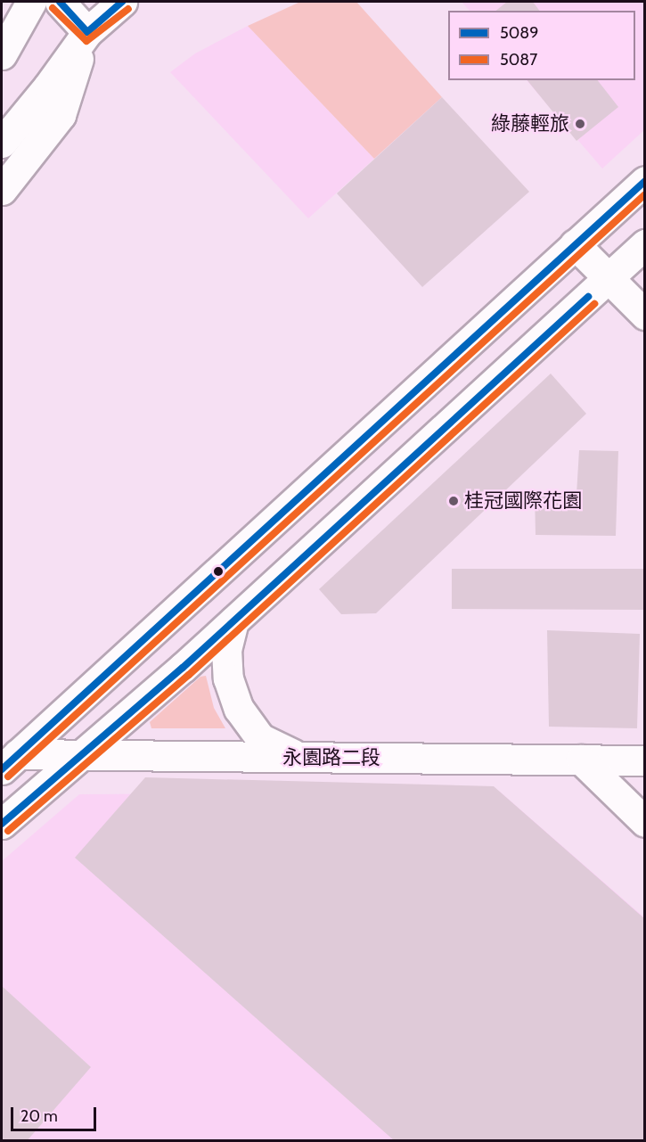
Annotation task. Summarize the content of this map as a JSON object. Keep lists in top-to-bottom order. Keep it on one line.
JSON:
{"streets":{"main road":["永園路二段"]},"places":["綠藤輕旅","桂冠國際花園"],"lines":["transit line 5089","transit line 5087"],"legend":["5089","5087"],"scale_bar":"20 m"}
